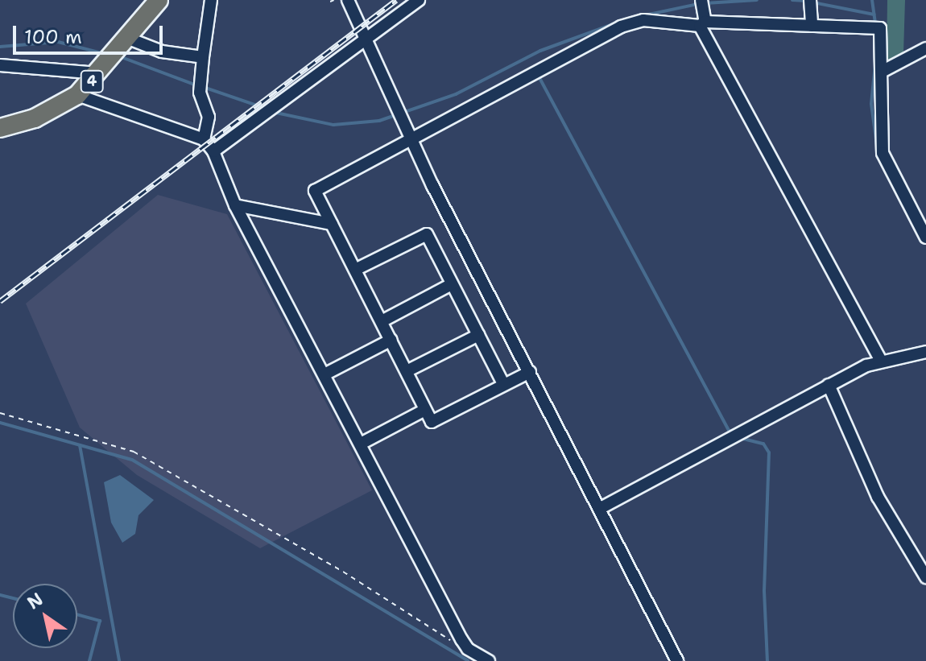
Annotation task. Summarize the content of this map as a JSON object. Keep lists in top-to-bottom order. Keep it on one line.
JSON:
{"streets":{"main road":["4"]},"scale_bar":"100 m","north":"top left"}
